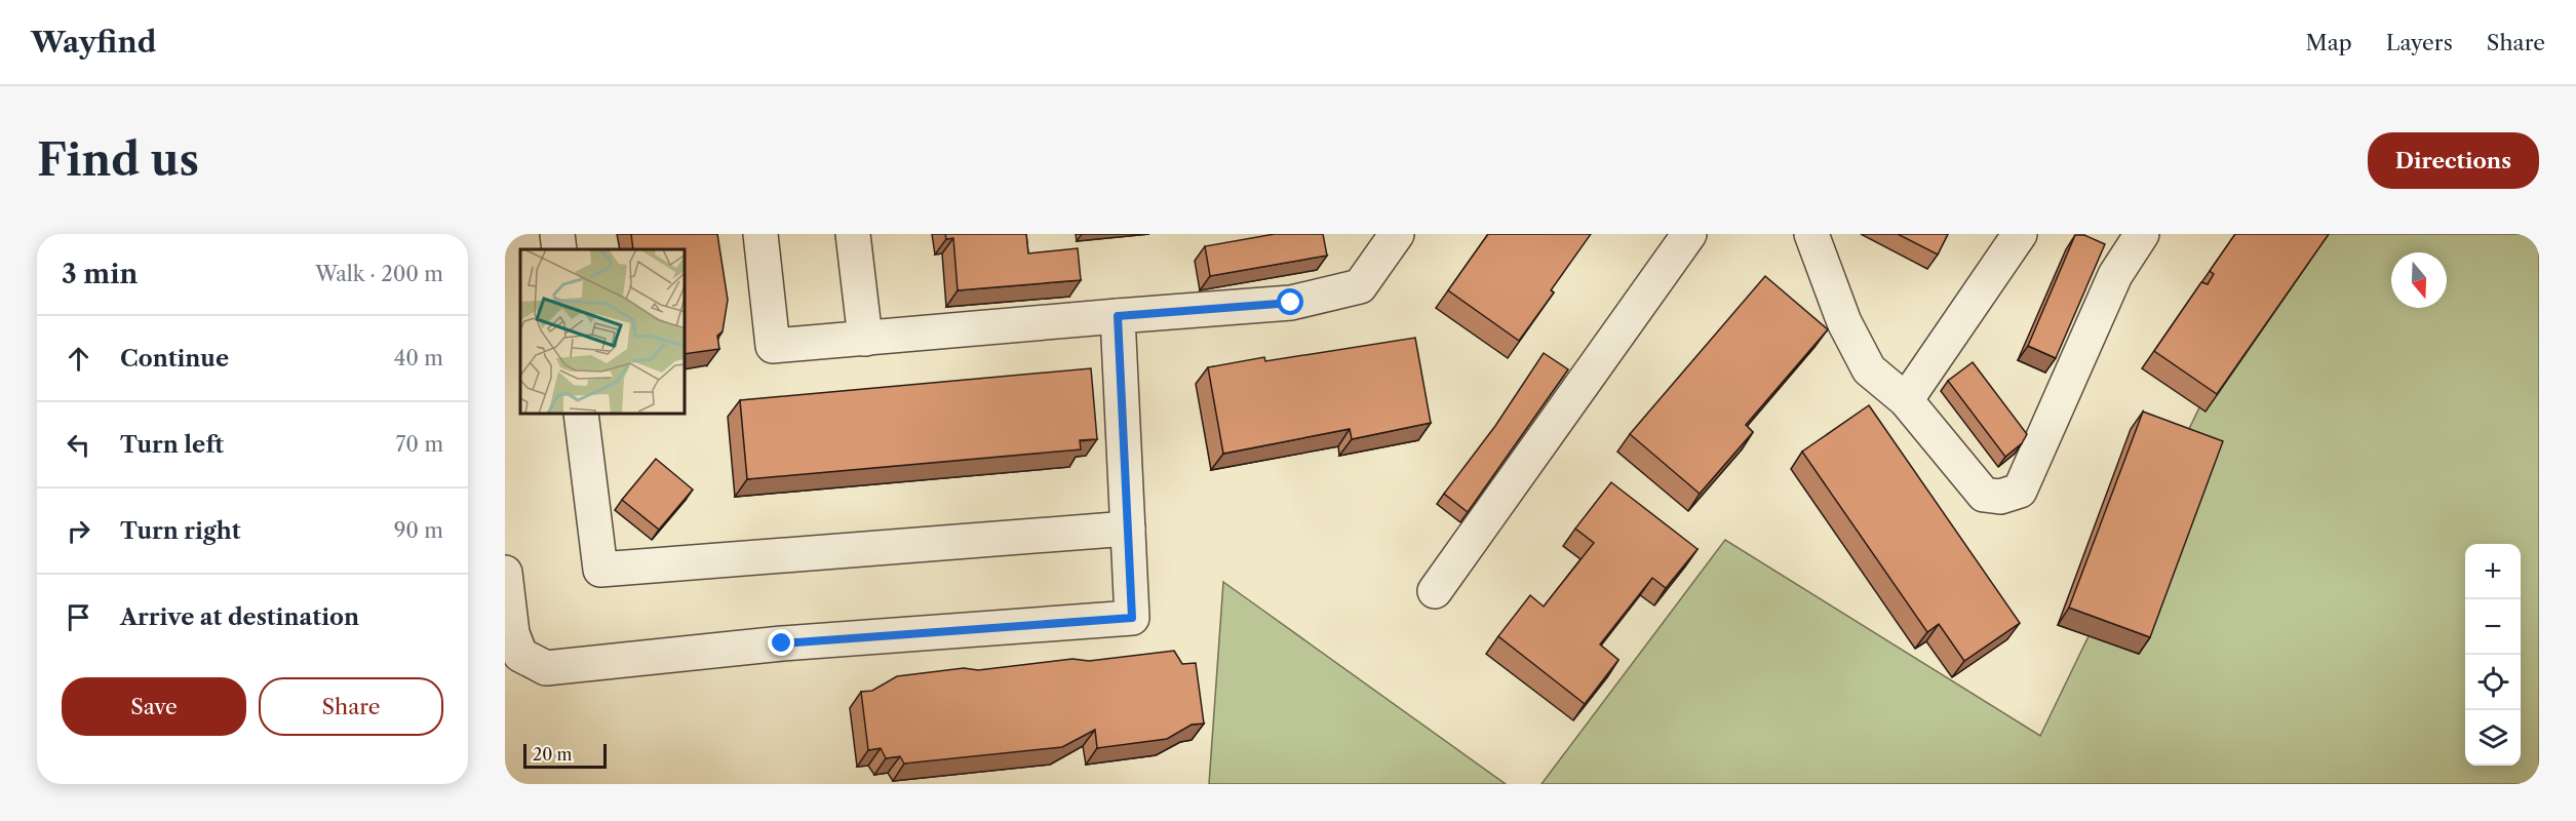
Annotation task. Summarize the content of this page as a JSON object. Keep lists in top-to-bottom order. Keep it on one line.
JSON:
{"scale_bar":"20 m","north":"bottom","page":{"header":"Wayfind","nav":["Map","Layers","Share"],"buttons":["Directions",["Save","Share"]],"title":"Find us","heading":["3 min","Walk · 200 m"],"list":[["Continue","40 m"],["Turn left","70 m"],["Turn right","90 m"],"Arrive at destination"],"map_buttons":["+","−"],"scale":"20 m"}}
